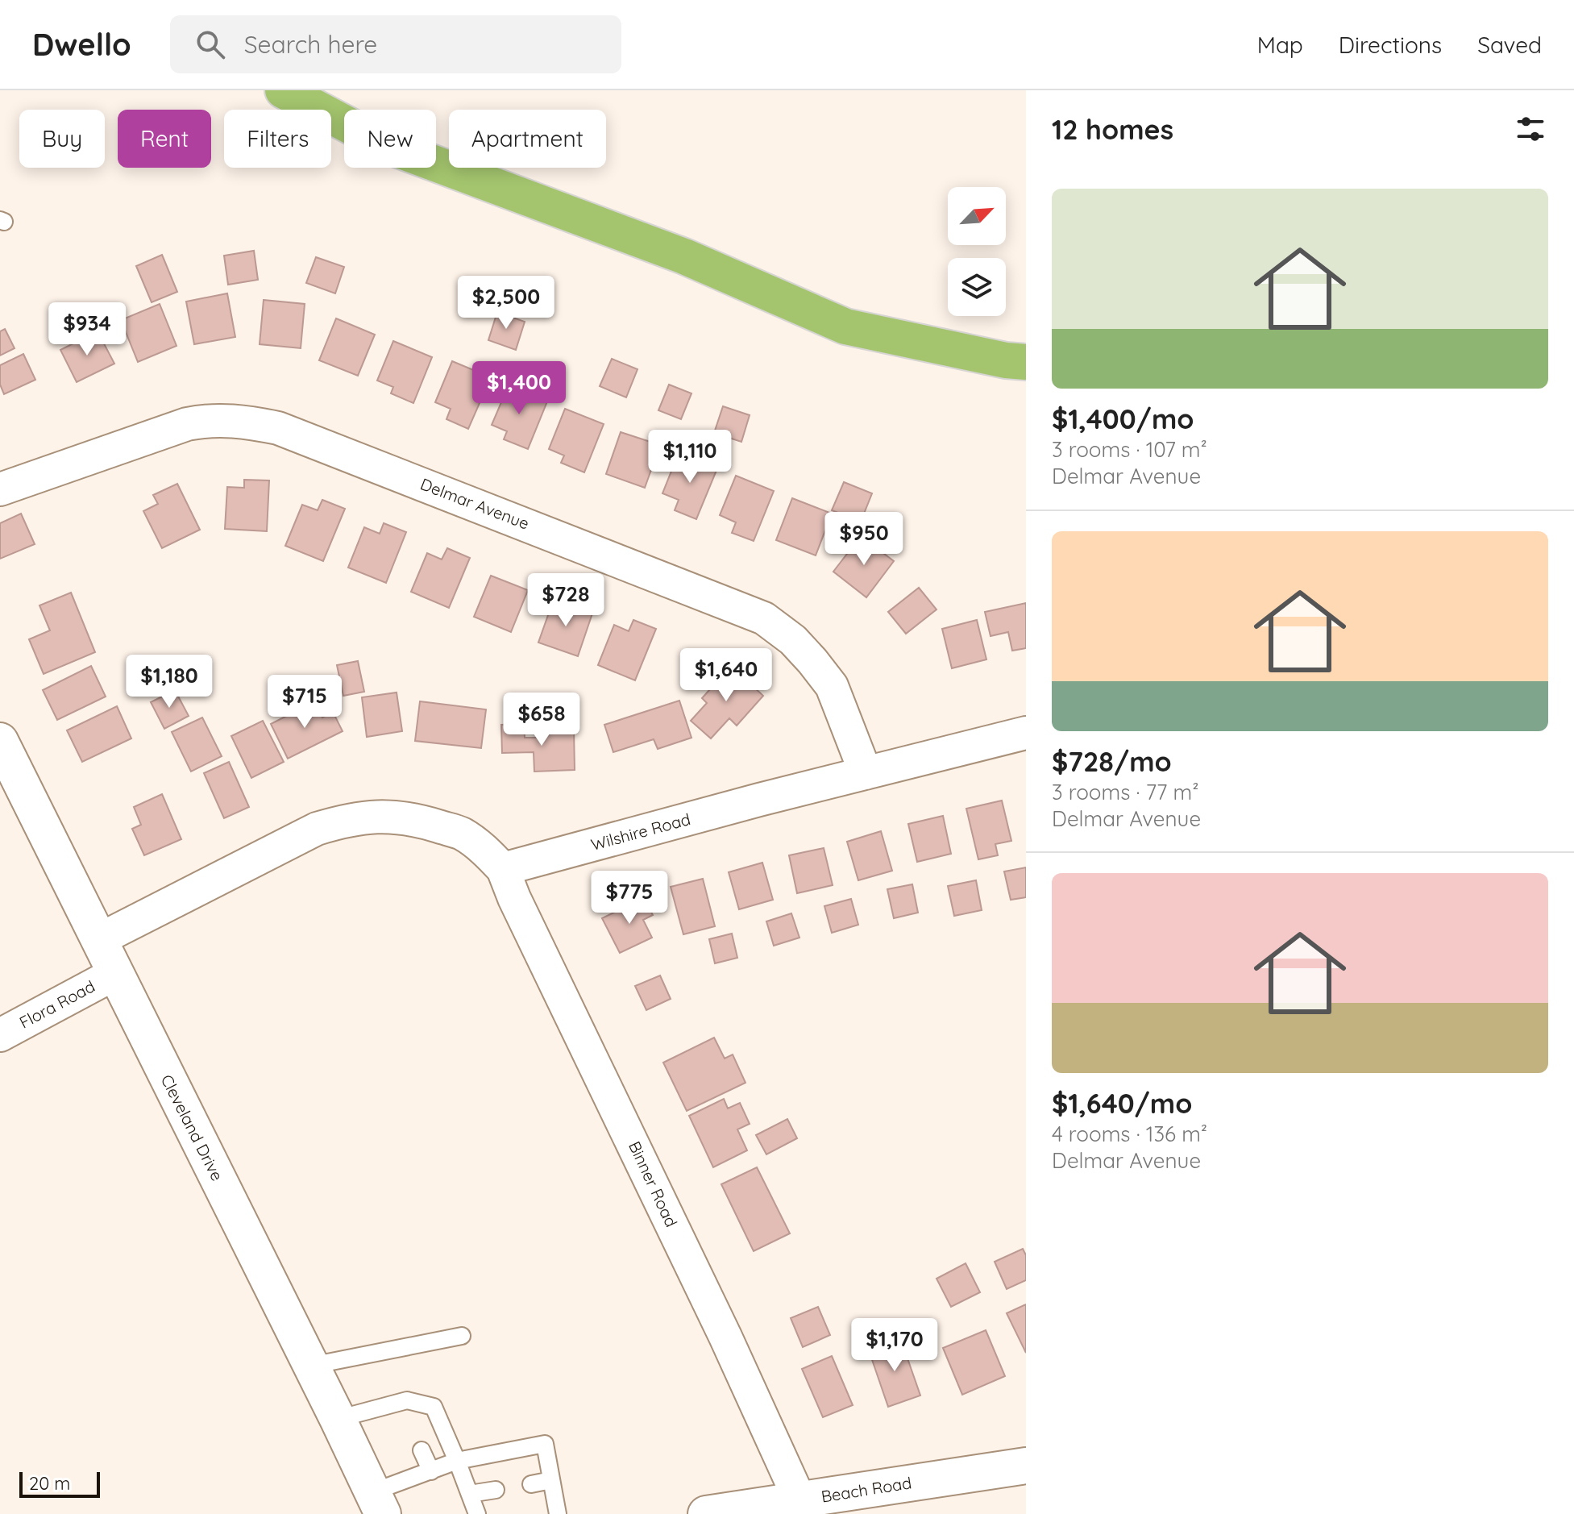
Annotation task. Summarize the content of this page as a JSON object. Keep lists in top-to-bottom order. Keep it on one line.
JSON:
{"streets":{"street":["Delmar Avenue","Wilshire Road","Flora Road","Cleveland Drive","Binner Road","Beach Road"]},"crossings":[["Delmar Avenue","Wilshire Road"],["Wilshire Road","Binner Road"],["Flora Road","Cleveland Drive"],["Binner Road","Beach Road"]],"scale_bar":"20 m","north":"top right","page":{"header":"Dwello","search":"Search here","nav":["Map","Directions","Saved"],"heading":"12 homes","chip":["Buy","Rent","Filters","New","Apartment"],"list":[{"name":"$1,400/mo","note":"3 rooms · 107 m² · Delmar Avenue"},{"name":"$728/mo","note":"3 rooms · 77 m² · Delmar Avenue"},{"name":"$1,640/mo","note":"4 rooms · 136 m² · Delmar Avenue"}],"price":["$2,500","$934","$1,400","$1,110","$950","$728","$1,640","$1,180","$715","$658","$775","$1,170"],"scale":"20 m"}}
